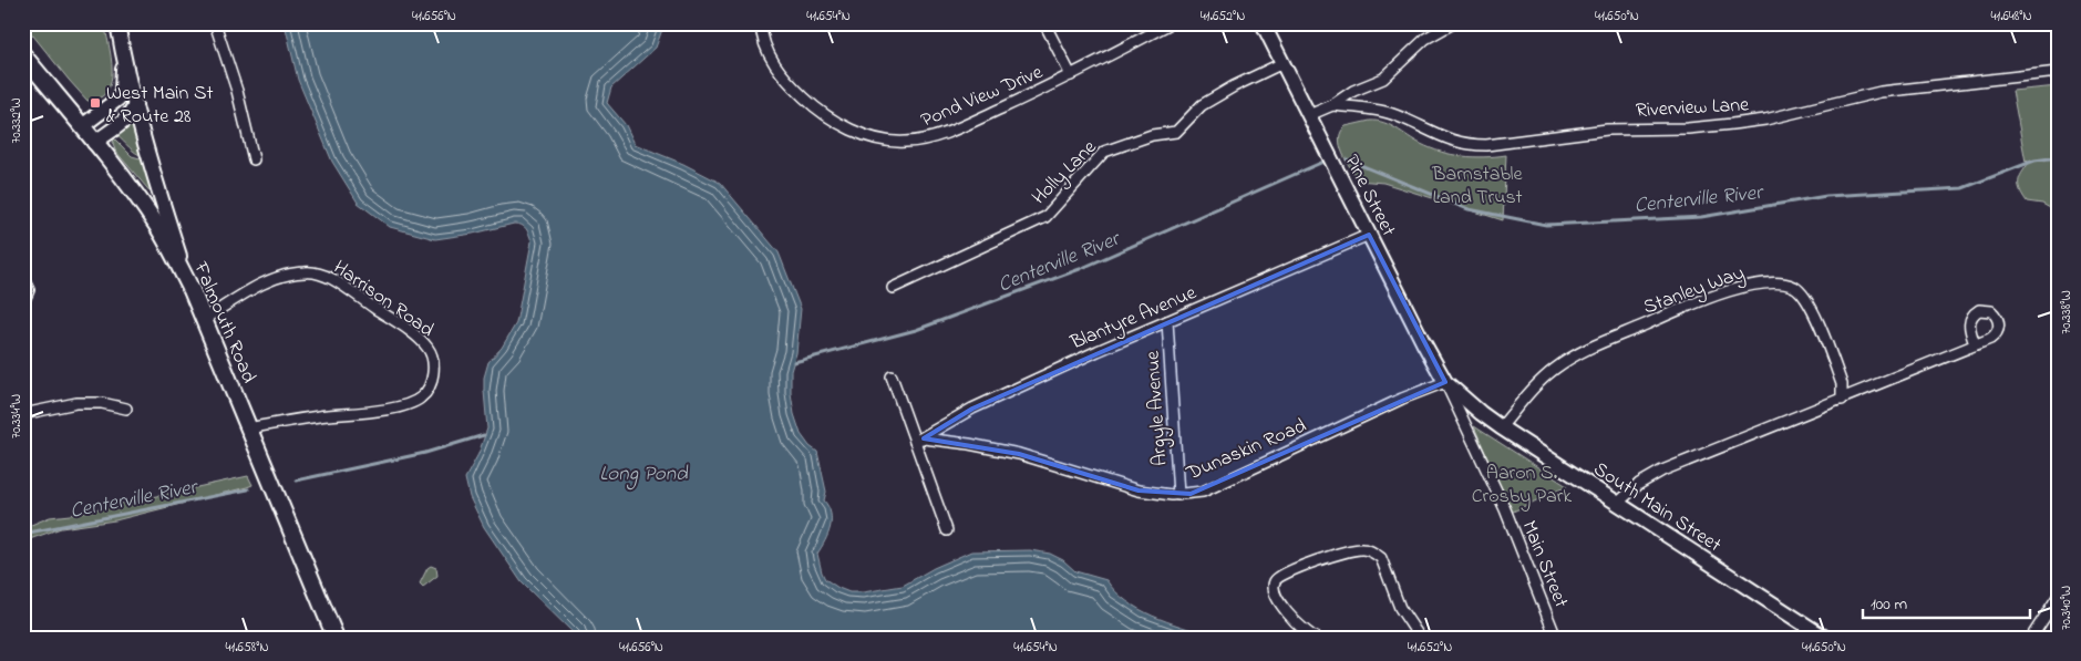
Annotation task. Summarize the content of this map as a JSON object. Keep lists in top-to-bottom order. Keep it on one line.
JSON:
{"streets":{"main road":["Pine Street","Falmouth Road","South Main Street"],"street":["Pond View Drive","Riverview Lane","Holly Lane","Stanley Way","Harrison Road","Blantyre Avenue","Argyle Avenue","Dunaskin Road","Main Street"]},"crossings":[["Holly Lane","Pine Street"],["Pine Street","Blantyre Avenue"],["Pine Street","Dunaskin Road"],["Pine Street","South Main Street"],["Pine Street","Main Street"],["Stanley Way","South Main Street"],["Harrison Road","Falmouth Road"],["Blantyre Avenue","Argyle Avenue"],["Blantyre Avenue","Dunaskin Road"],["Argyle Avenue","Dunaskin Road"],["Dunaskin Road","South Main Street"],["Dunaskin Road","Main Street"],["South Main Street","Main Street"]],"water":["Centerville River","Long Pond"],"parks":["Barnstable Land Trust","Aaron S. Crosby Park"],"places":{"transit":["West Main St & Route 28"]},"scale_bar":"100 m","coordinates":["41.656°N","41.654°N","41.652°N","41.650°N","41.648°N","70.332°W","70.338°W","70.334°W","70.340°W","41.658°N"]}
